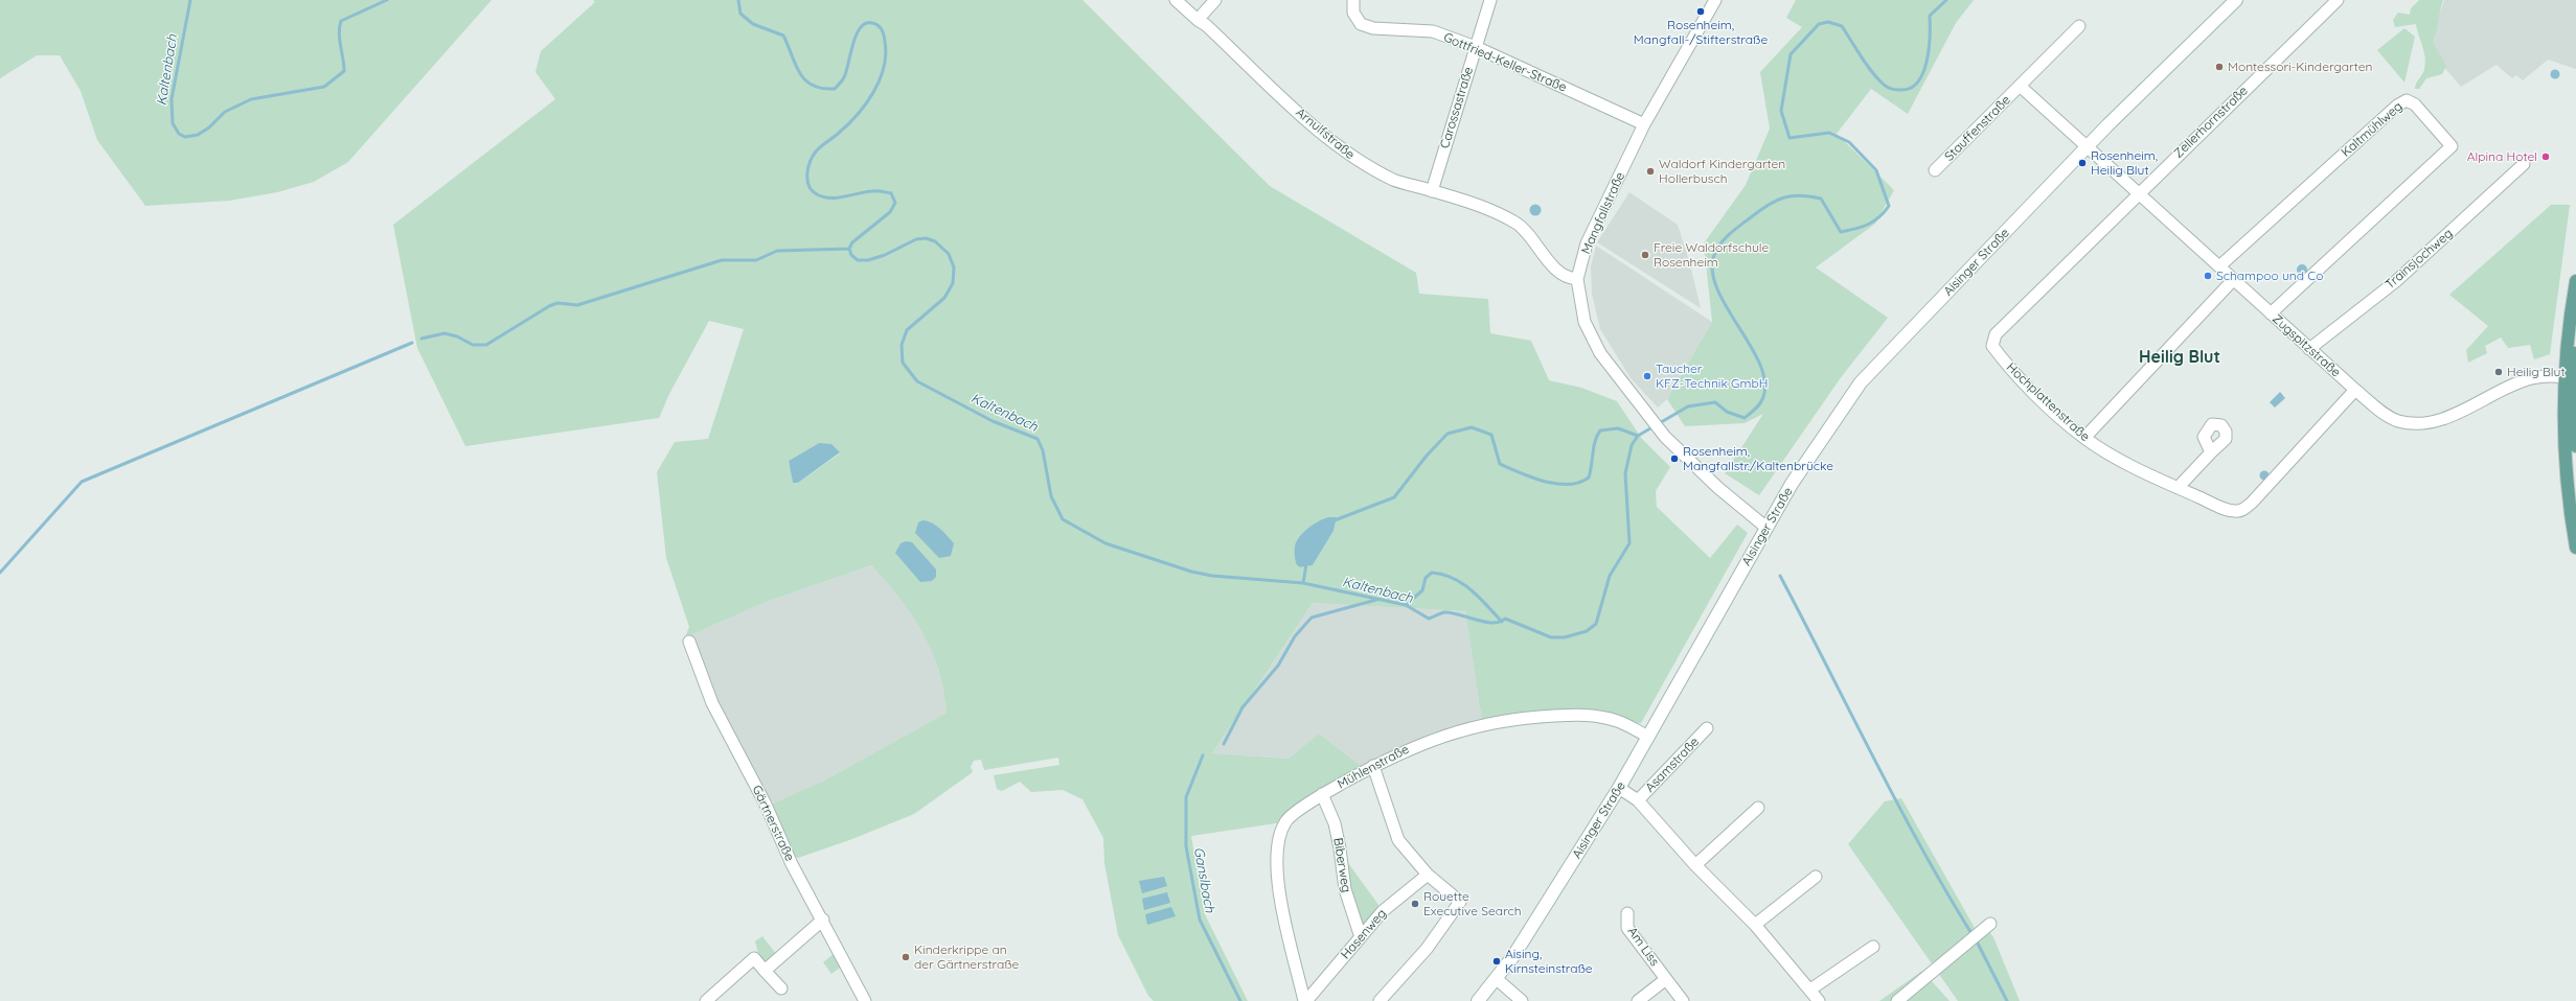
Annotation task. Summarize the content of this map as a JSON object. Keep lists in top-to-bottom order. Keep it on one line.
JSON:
{"streets":{"main road":["Aisinger Straße"],"street":["Gottfried-Keller-Straße","Carossastraße","Zellerhornstraße","Stauffenstraße","Kaltmühlweg","Arnulfstraße","Mangfallstraße","Trainsjochweg","Zugspitzstraße","Hochplattenstraße","Asamstraße","Mühlenstraße","Gärtnerstraße","Biberweg","Hasenweg","Am Liss"]},"crossings":[["Gottfried-Keller-Straße","Carossastraße"],["Gottfried-Keller-Straße","Mangfallstraße"],["Carossastraße","Arnulfstraße"],["Zellerhornstraße","Zugspitzstraße"],["Zellerhornstraße","Hochplattenstraße"],["Stauffenstraße","Aisinger Straße"],["Stauffenstraße","Zugspitzstraße"],["Kaltmühlweg","Zugspitzstraße"],["Arnulfstraße","Mangfallstraße"],["Mangfallstraße","Aisinger Straße"],["Trainsjochweg","Zugspitzstraße"],["Aisinger Straße","Zugspitzstraße"],["Aisinger Straße","Asamstraße"],["Aisinger Straße","Mühlenstraße"],["Zugspitzstraße","Hochplattenstraße"],["Mühlenstraße","Biberweg"],["Mühlenstraße","Hasenweg"],["Biberweg","Hasenweg"]],"districts":["Heilig Blut"],"water":["Kaltenbach","Ganslbach"],"places":["Rosenheim, Mangfall-/Stifterstraße","Montessori-Kindergarten","Alpina Hotel","Rosenheim, Heilig Blut","Waldorf Kindergarten Hollerbusch","Freie Waldorfschule Rosenheim","Schampoo und Co","Heilig Blut","Taucher KFZ-Technik GmbH","Rosenheim, Mangfallstr./Kaltenbrücke","Rouette Executive Search","Kinderkrippe an der Gärtnerstraße","Aising, Kirnsteinstraße"]}
